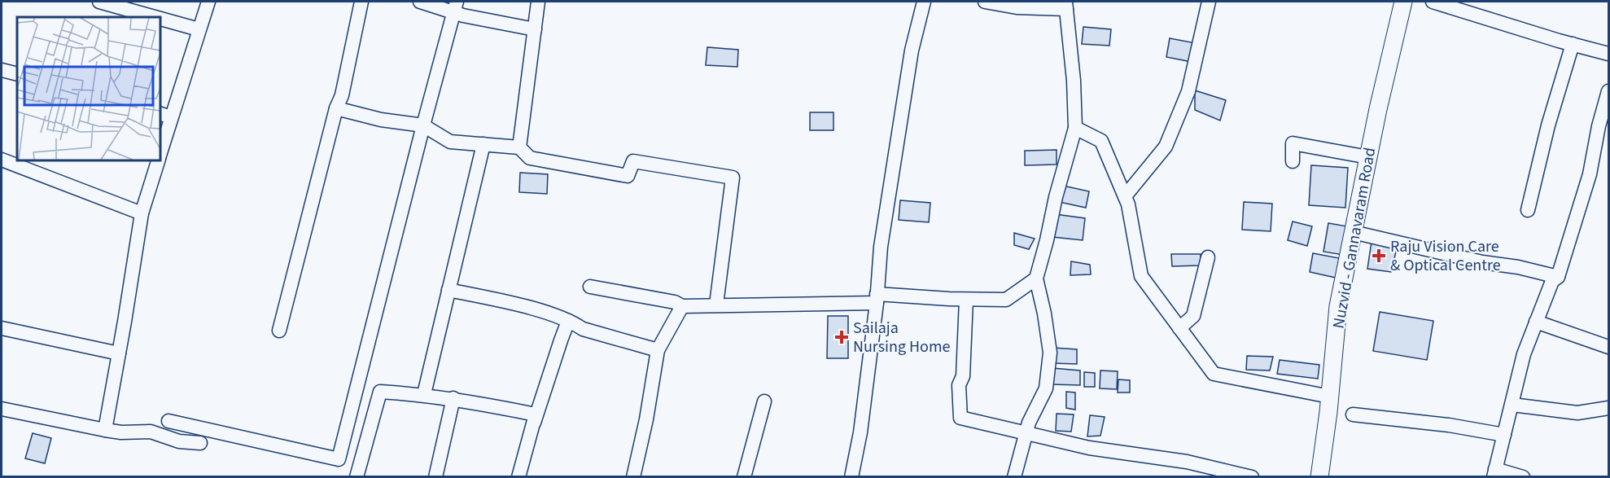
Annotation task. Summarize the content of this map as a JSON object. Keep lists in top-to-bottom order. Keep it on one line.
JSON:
{"streets":{"main road":["Nuzvid - Gannavaram Road"]},"places":{"health":["Raju Vision Care & Optical Centre","Sailaja Nursing Home"]}}
